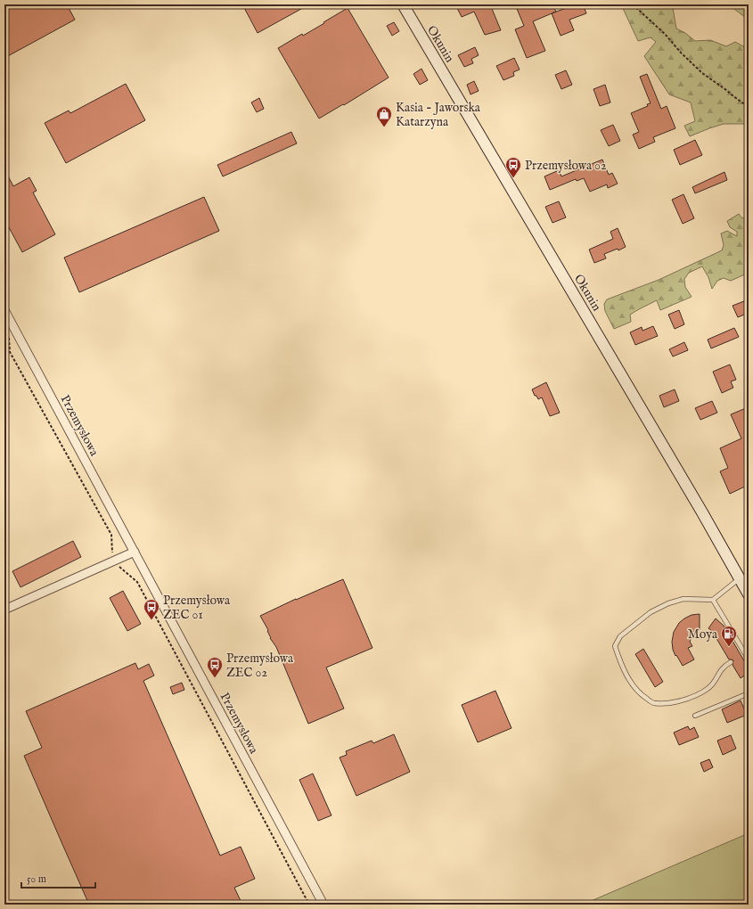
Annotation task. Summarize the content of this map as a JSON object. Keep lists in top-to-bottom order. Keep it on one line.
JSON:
{"streets":{"main road":["Okunin"],"street":["Przemysłowa"]},"places":{"shop":["Kasia - Jaworska Katarzyna"],"bus stop":["Przemysłowa 02","Przemysłowa ZEC 01","Przemysłowa ZEC 02"],"fuel station":["Moya"]},"scale_bar":"50 m"}
